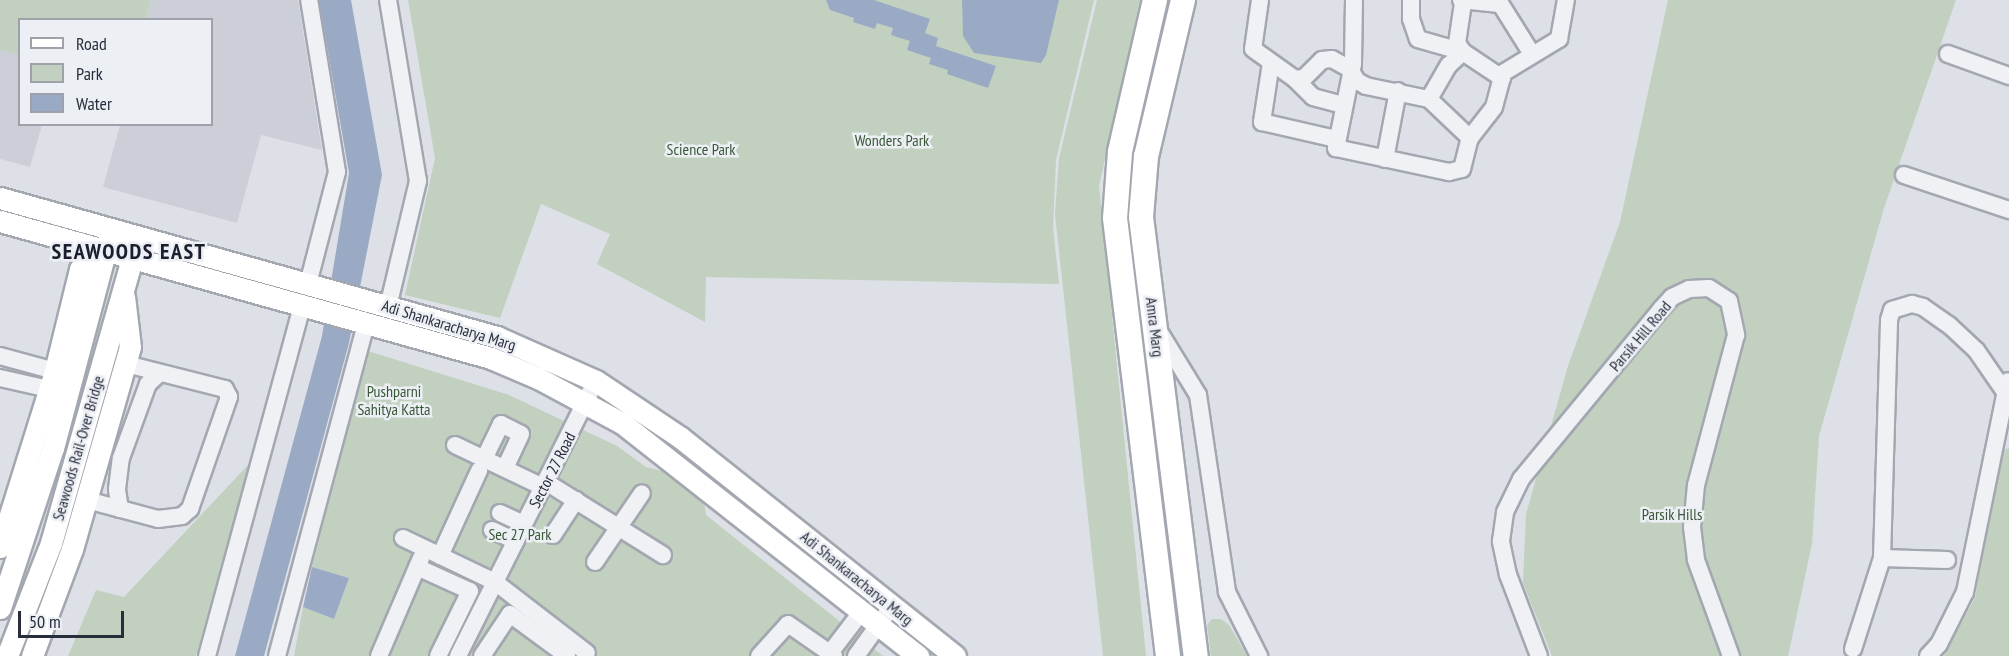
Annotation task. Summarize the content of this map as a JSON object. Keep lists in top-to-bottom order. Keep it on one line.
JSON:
{"streets":{"highway":["Amra Marg"],"main road":["Adi Shankaracharya Marg","Seawoods Rail-Over Bridge"],"street":["Parsik Hill Road","Sector 27 Road"]},"crossings":[["Adi Shankaracharya Marg","Seawoods Rail-Over Bridge"],["Adi Shankaracharya Marg","Sector 27 Road"]],"districts":["SEAWOODS EAST"],"parks":["Wonders Park","Science Park","Pushparni Sahitya Katta","Parsik Hills","Sec 27 Park"],"legend":["Road","Park","Water"],"scale_bar":"50 m"}
